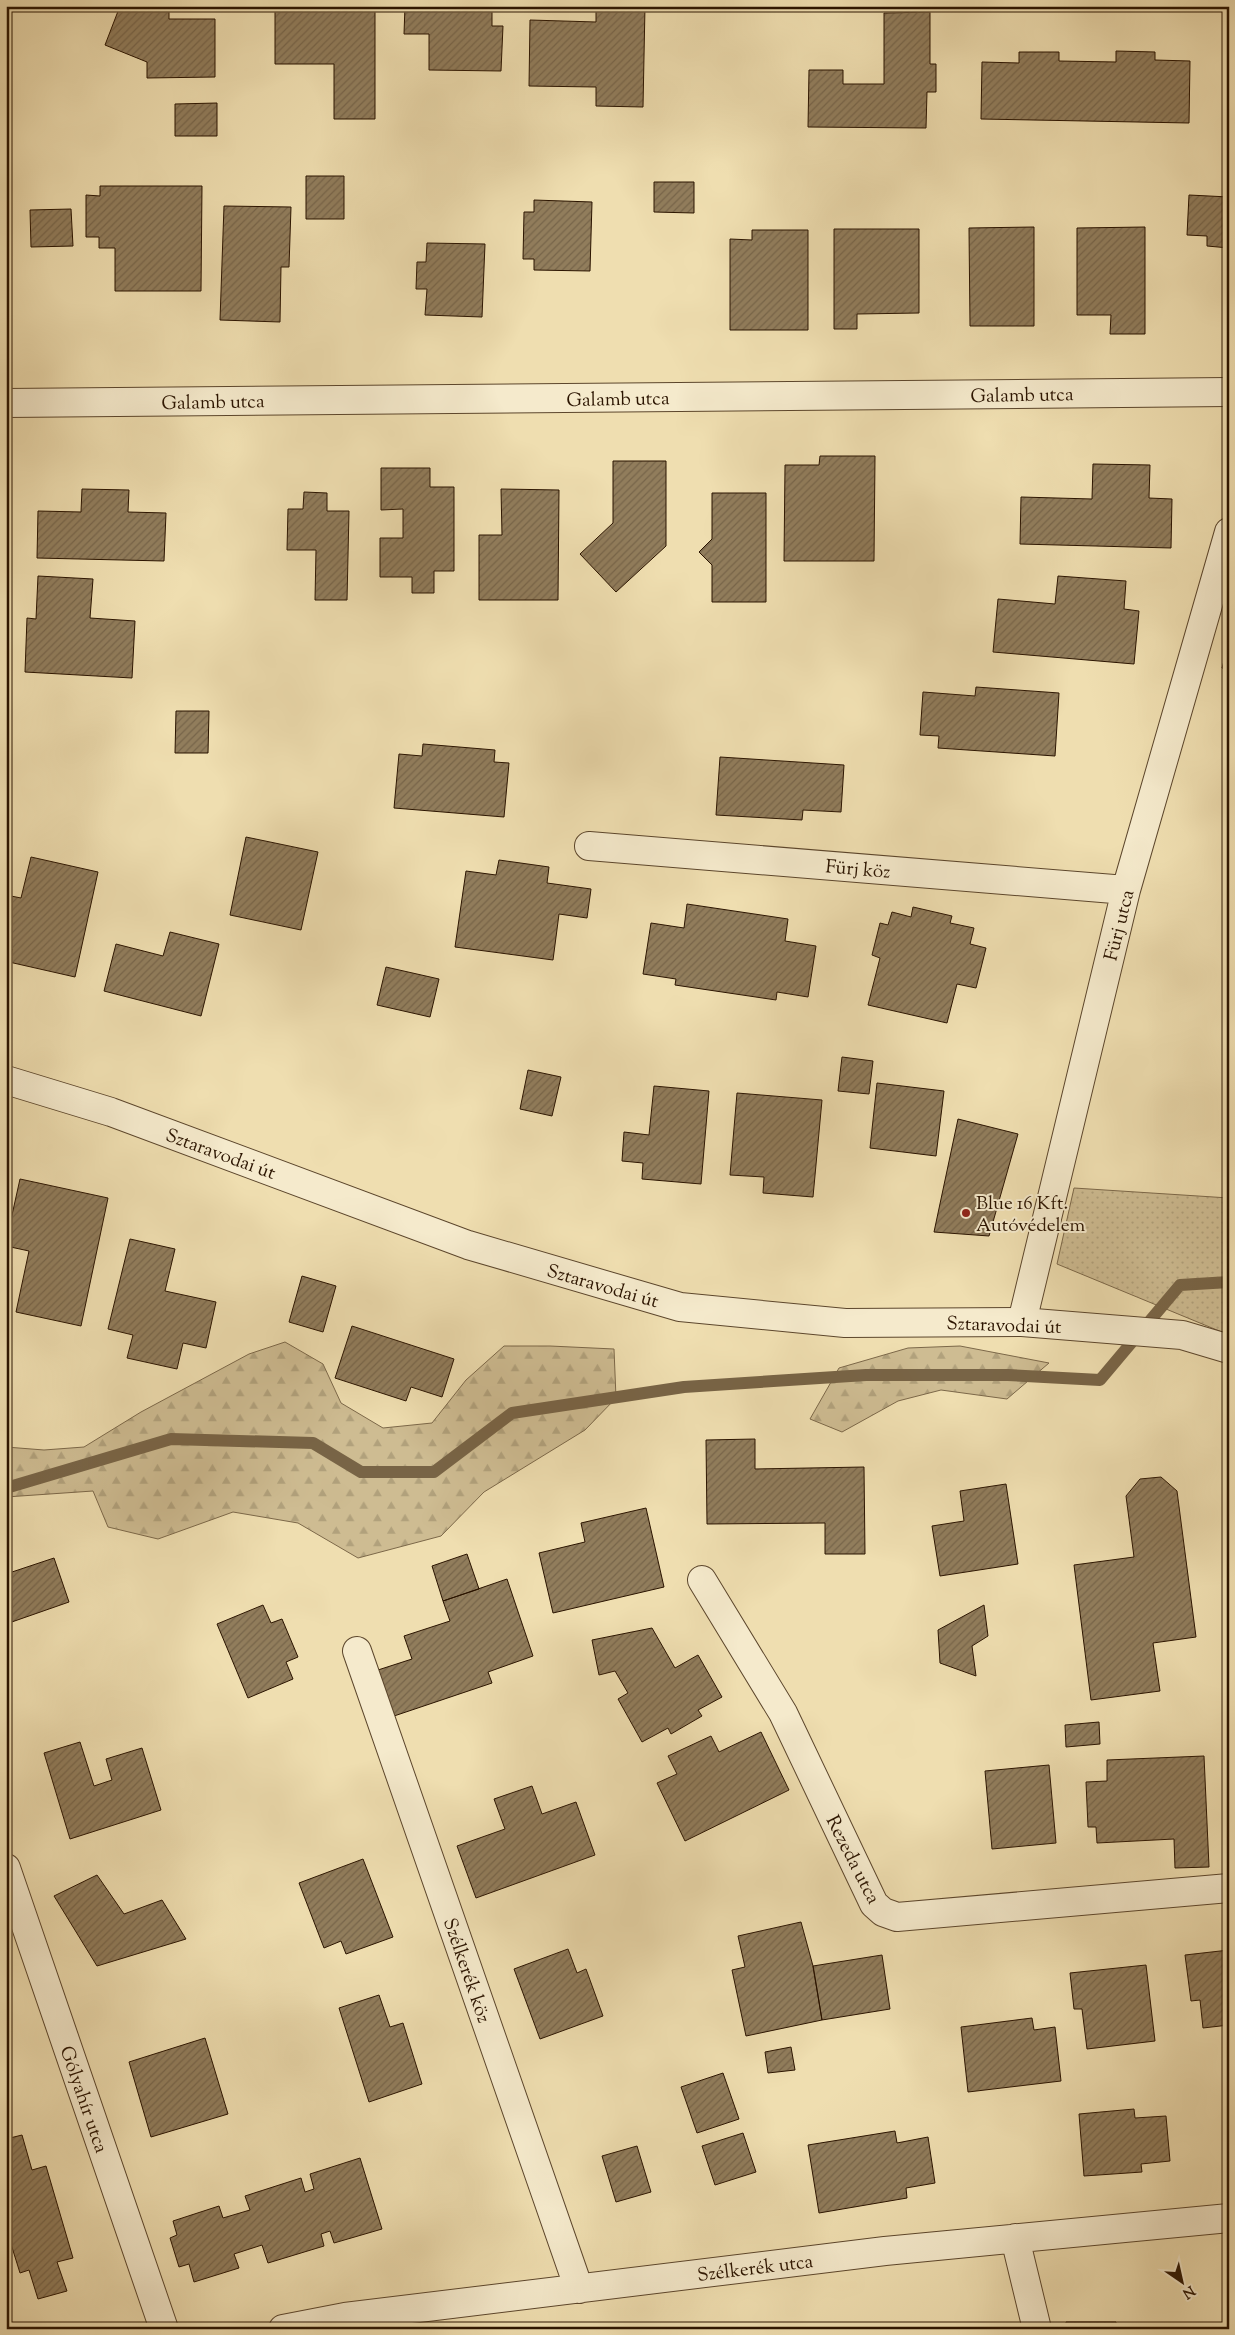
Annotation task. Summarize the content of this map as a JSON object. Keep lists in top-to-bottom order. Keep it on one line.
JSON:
{"streets":{"street":["Galamb utca","Fürj köz","Fürj utca","Sztaravodai út","Rezeda utca","Szélkerék köz","Gólyahír utca","Szélkerék utca"]},"crossings":[["Fürj köz","Fürj utca"],["Fürj utca","Sztaravodai út"],["Szélkerék köz","Szélkerék utca"]],"places":["Blue 16 Kft. Autóvédelem"],"north":"bottom right"}
